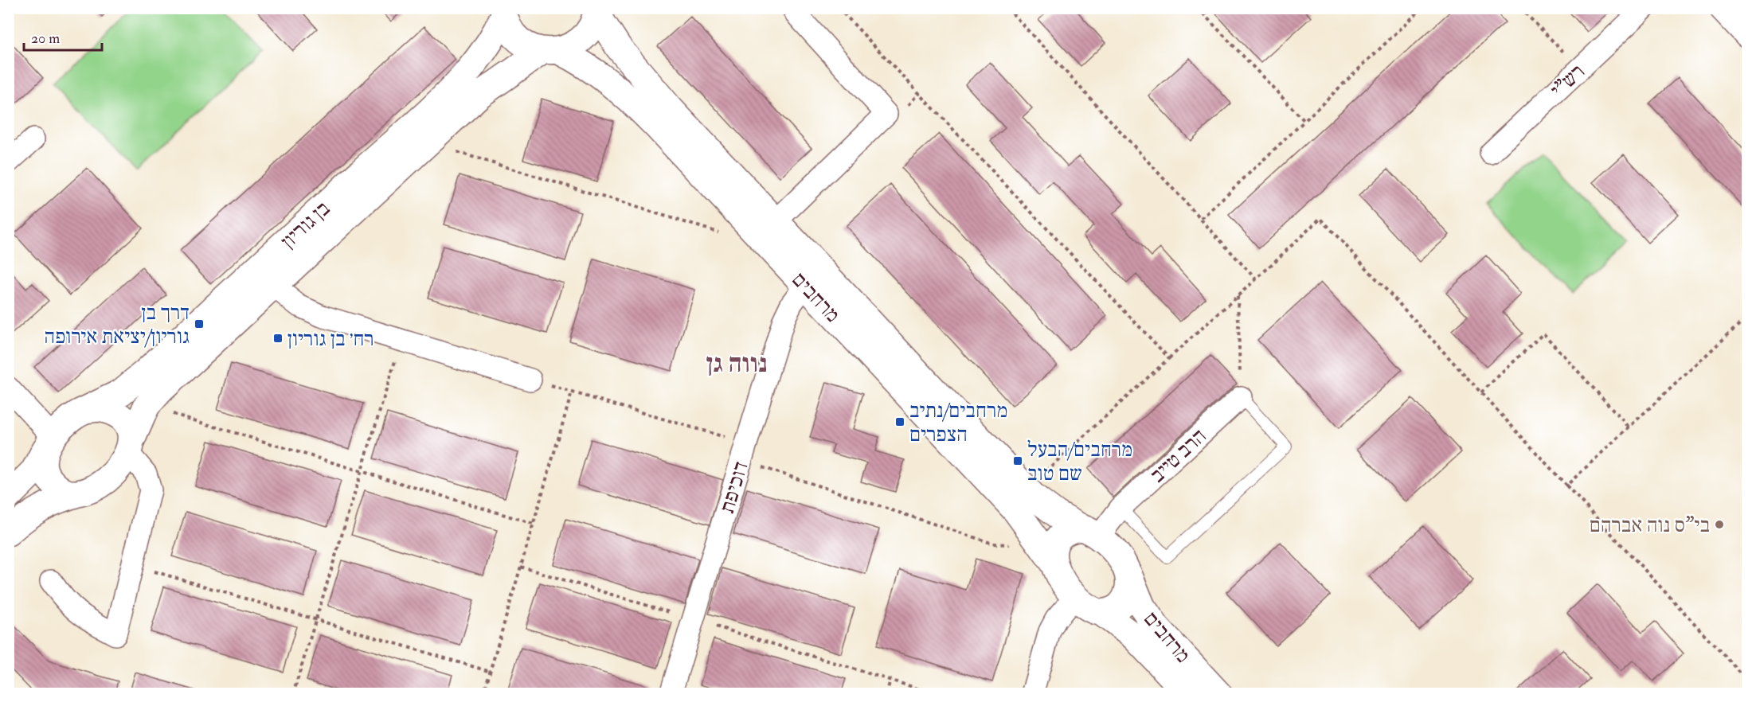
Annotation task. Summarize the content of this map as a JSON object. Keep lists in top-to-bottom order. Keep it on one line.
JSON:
{"streets":{"street":["רש\"י","בן גוריון","מרחבים","הרב טייב","דוכיפת"]},"crossings":[["בן גוריון","מרחבים"],["מרחבים","הרב טייב"],["מרחבים","דוכיפת"]],"districts":["נווה גן"],"places":{"transit":["דרך בן גוריון/יציאת אירופה","רח׳ בן גוריון","מרחבים/נתיב הצפרים","מרחבים/הבעל שם טוב"],"other":["בי\"ס נוה אברהם"]},"scale_bar":"20 m"}
